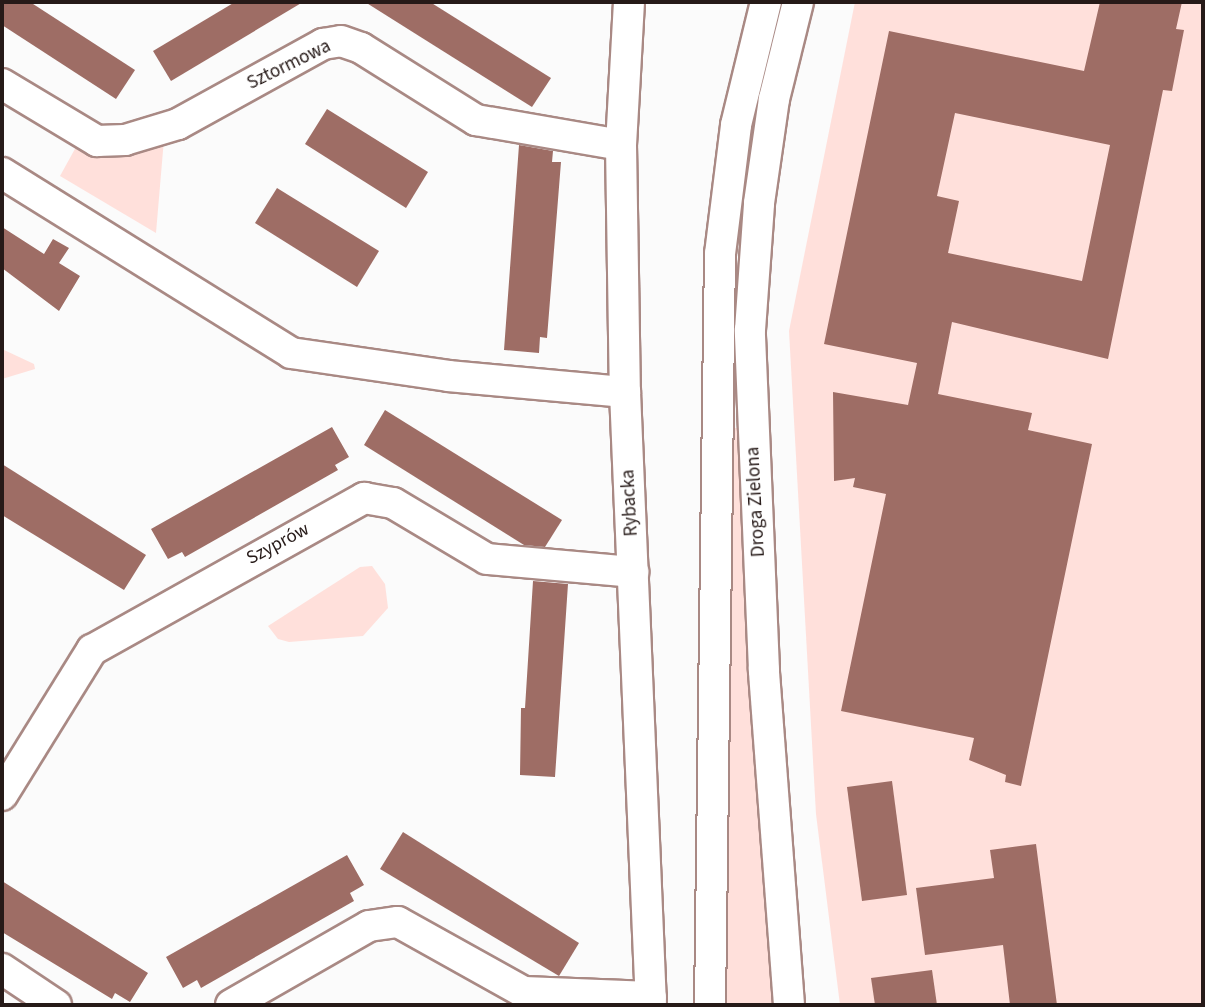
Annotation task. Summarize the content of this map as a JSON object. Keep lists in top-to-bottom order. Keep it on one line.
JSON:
{"streets":{"street":["Sztormowa","Droga Zielona","Rybacka","Szyprów"]},"crossings":[["Sztormowa","Rybacka"],["Rybacka","Szyprów"]]}
